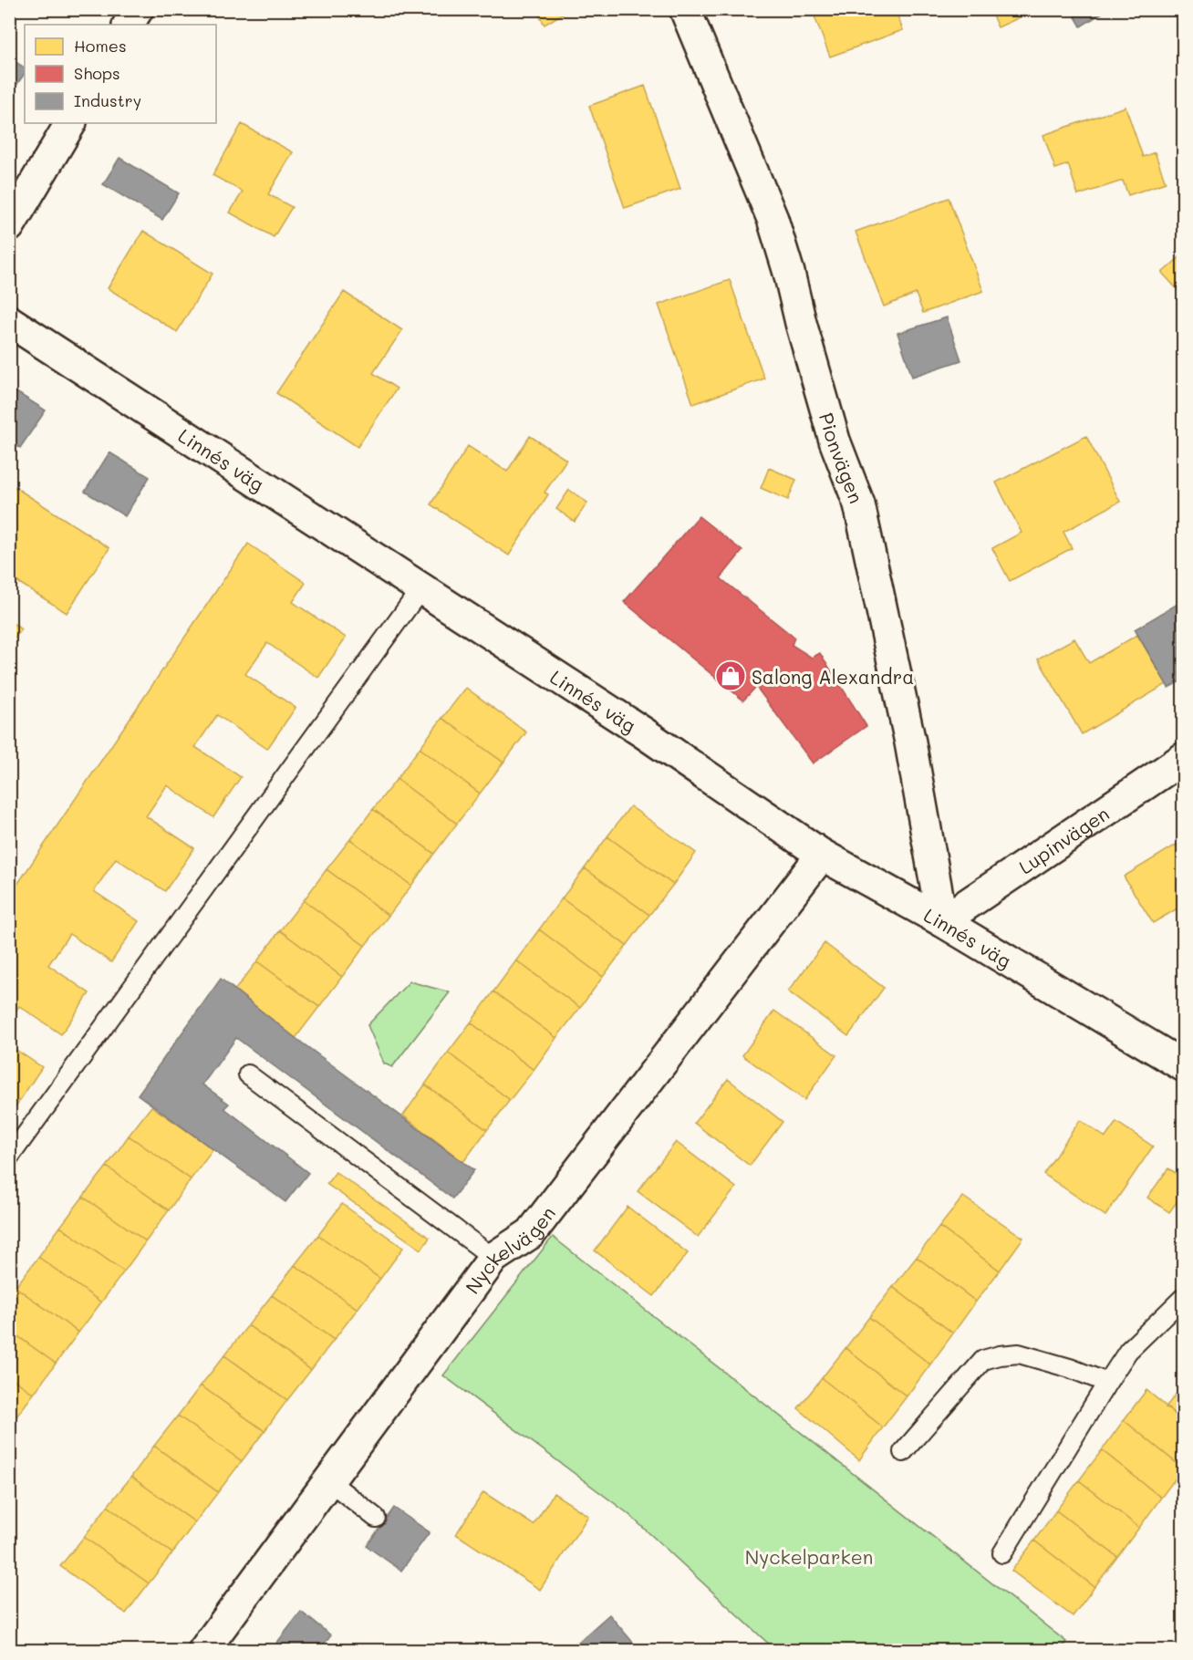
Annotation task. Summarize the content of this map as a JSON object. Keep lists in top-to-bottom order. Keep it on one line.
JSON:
{"streets":{"street":["Pionvägen","Linnés väg","Lupinvägen","Nyckelvägen"]},"crossings":[["Pionvägen","Linnés väg"],["Pionvägen","Lupinvägen"],["Linnés väg","Lupinvägen"],["Linnés väg","Nyckelvägen"]],"parks":["Nyckelparken"],"places":{"shop":["Salong Alexandra"]},"legend":["Homes","Shops","Industry"]}
